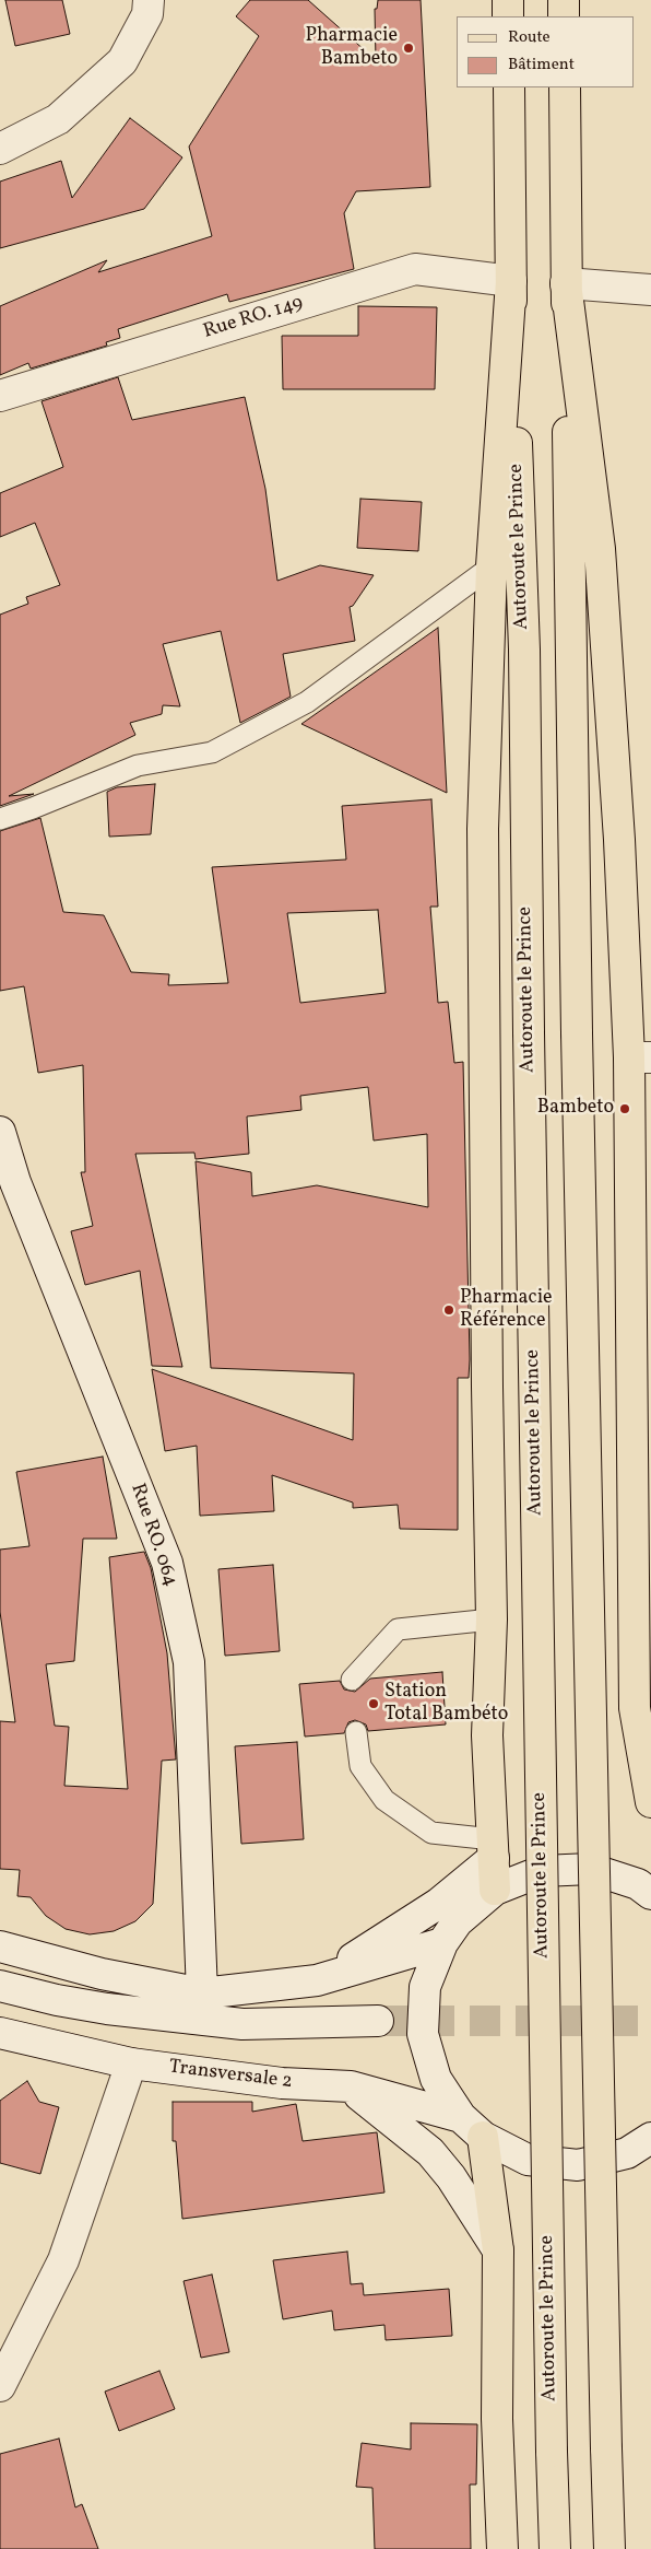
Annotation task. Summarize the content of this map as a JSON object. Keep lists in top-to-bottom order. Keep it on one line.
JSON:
{"streets":{"main road":["Rue RO. 149","Autoroute le Prince","Rue RO. 064","Transversale 2"]},"crossings":[["Rue RO. 149","Autoroute le Prince"]],"places":["Pharmacie Bambeto","Bambeto","Pharmacie Référence","Station Total Bambéto"],"legend":["Route","Bâtiment"]}
